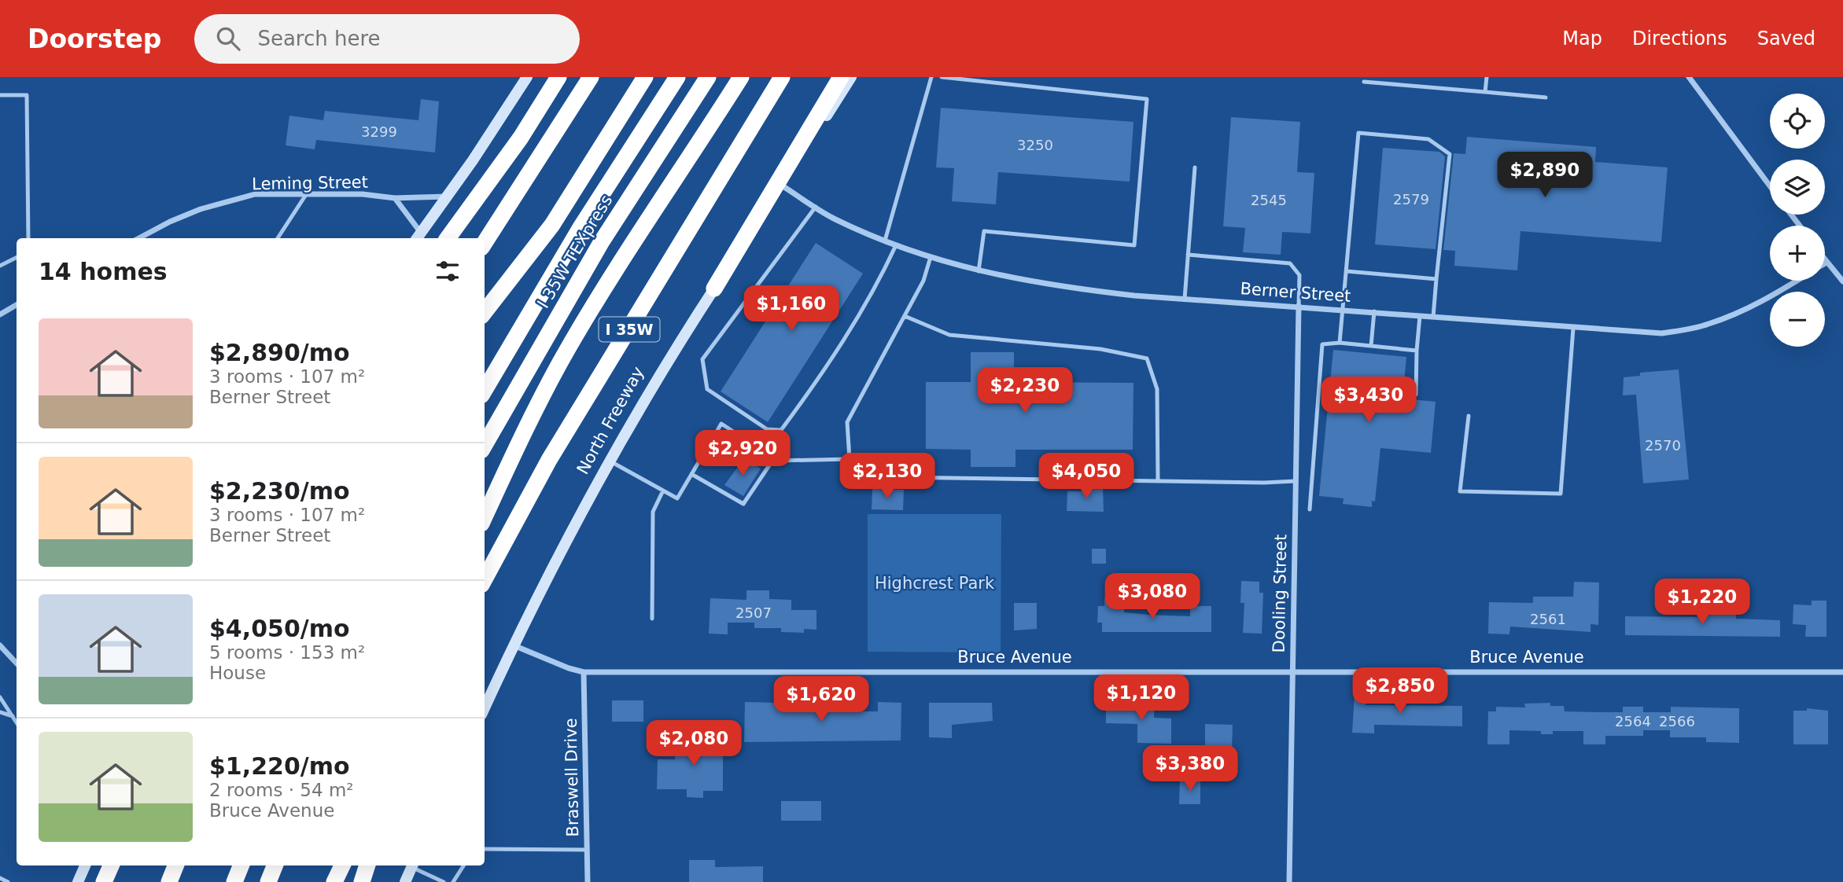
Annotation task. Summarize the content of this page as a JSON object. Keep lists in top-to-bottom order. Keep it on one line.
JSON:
{"streets":{"highway":["I 35W TEXpress","I 35W","North Freeway"],"street":["Leming Street","Berner Street","Dooling Street","Bruce Avenue","Braswell Drive"]},"crossings":[["Berner Street","North Freeway"],["Berner Street","Dooling Street"],["North Freeway","Bruce Avenue"],["Dooling Street","Bruce Avenue"],["Bruce Avenue","Braswell Drive"]],"parks":["Highcrest Park"],"house_numbers":["3299","3250","2579","2545","2570","2507","2561","2564","2566"],"page":{"header":"Doorstep","search":"Search here","nav":["Map","Directions","Saved"],"map_buttons":["+","−"],"price":["$2,890","$1,160","$2,230","$3,430","$2,920","$2,130","$4,050","$3,080","$1,220","$2,850","$1,120","$1,620","$2,080","$3,380"],"heading":"14 homes","list":[{"name":"$2,890/mo","note":"3 rooms · 107 m² · Berner Street"},{"name":"$2,230/mo","note":"3 rooms · 107 m² · Berner Street"},{"name":"$4,050/mo","note":"5 rooms · 153 m² · House"},{"name":"$1,220/mo","note":"2 rooms · 54 m² · Bruce Avenue"}]}}
